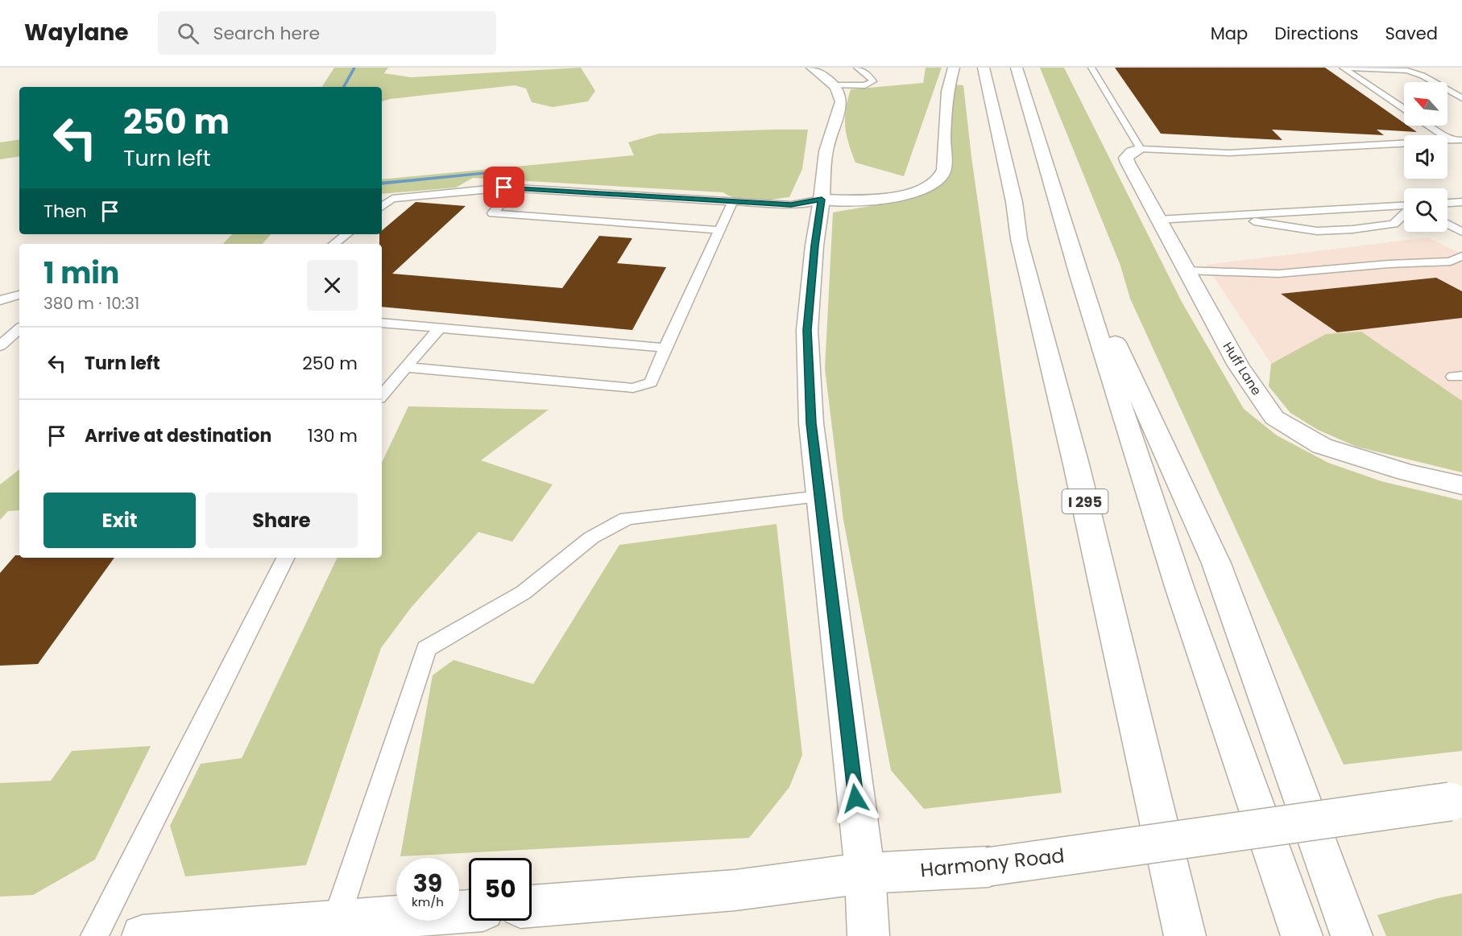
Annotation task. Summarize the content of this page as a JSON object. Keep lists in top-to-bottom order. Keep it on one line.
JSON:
{"streets":{"main road":["Huff Lane","I 295","Harmony Road"]},"north":"top left","page":{"header":"Waylane","search":"Search here","nav":["Map","Directions","Saved"],"turn":["250 m","Turn left"],"then":"Then","heading":["1 min","380 m · 10:31"],"list":[{"name":"Turn left","value":"250 m"},{"name":"Arrive at destination","value":"130 m"}],"buttons":["Exit","Share"],"speed":"39 km/h","limit":"50"}}
